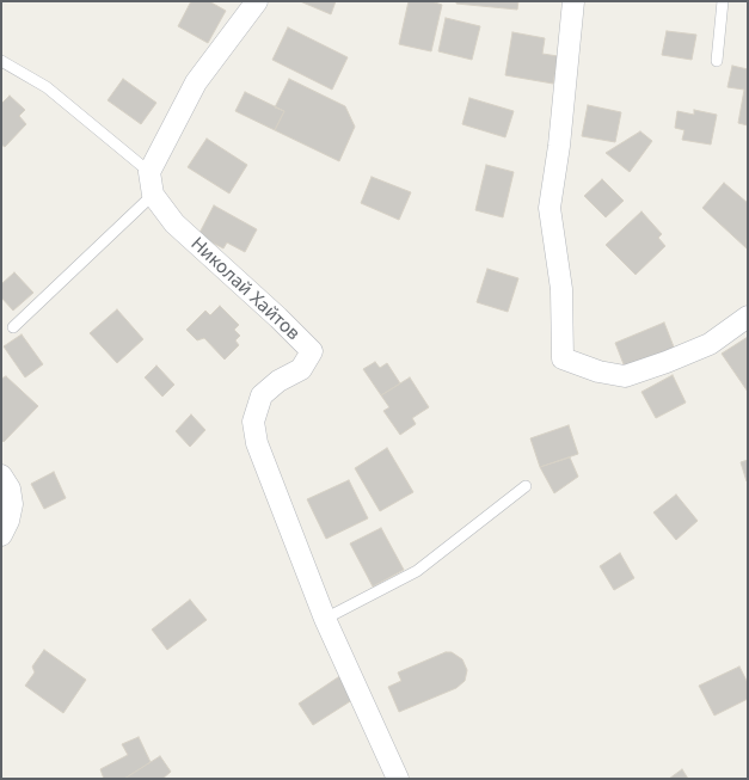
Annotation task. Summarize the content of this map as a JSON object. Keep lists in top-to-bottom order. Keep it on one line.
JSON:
{"streets":{"street":["Николай Хайтов"]}}
